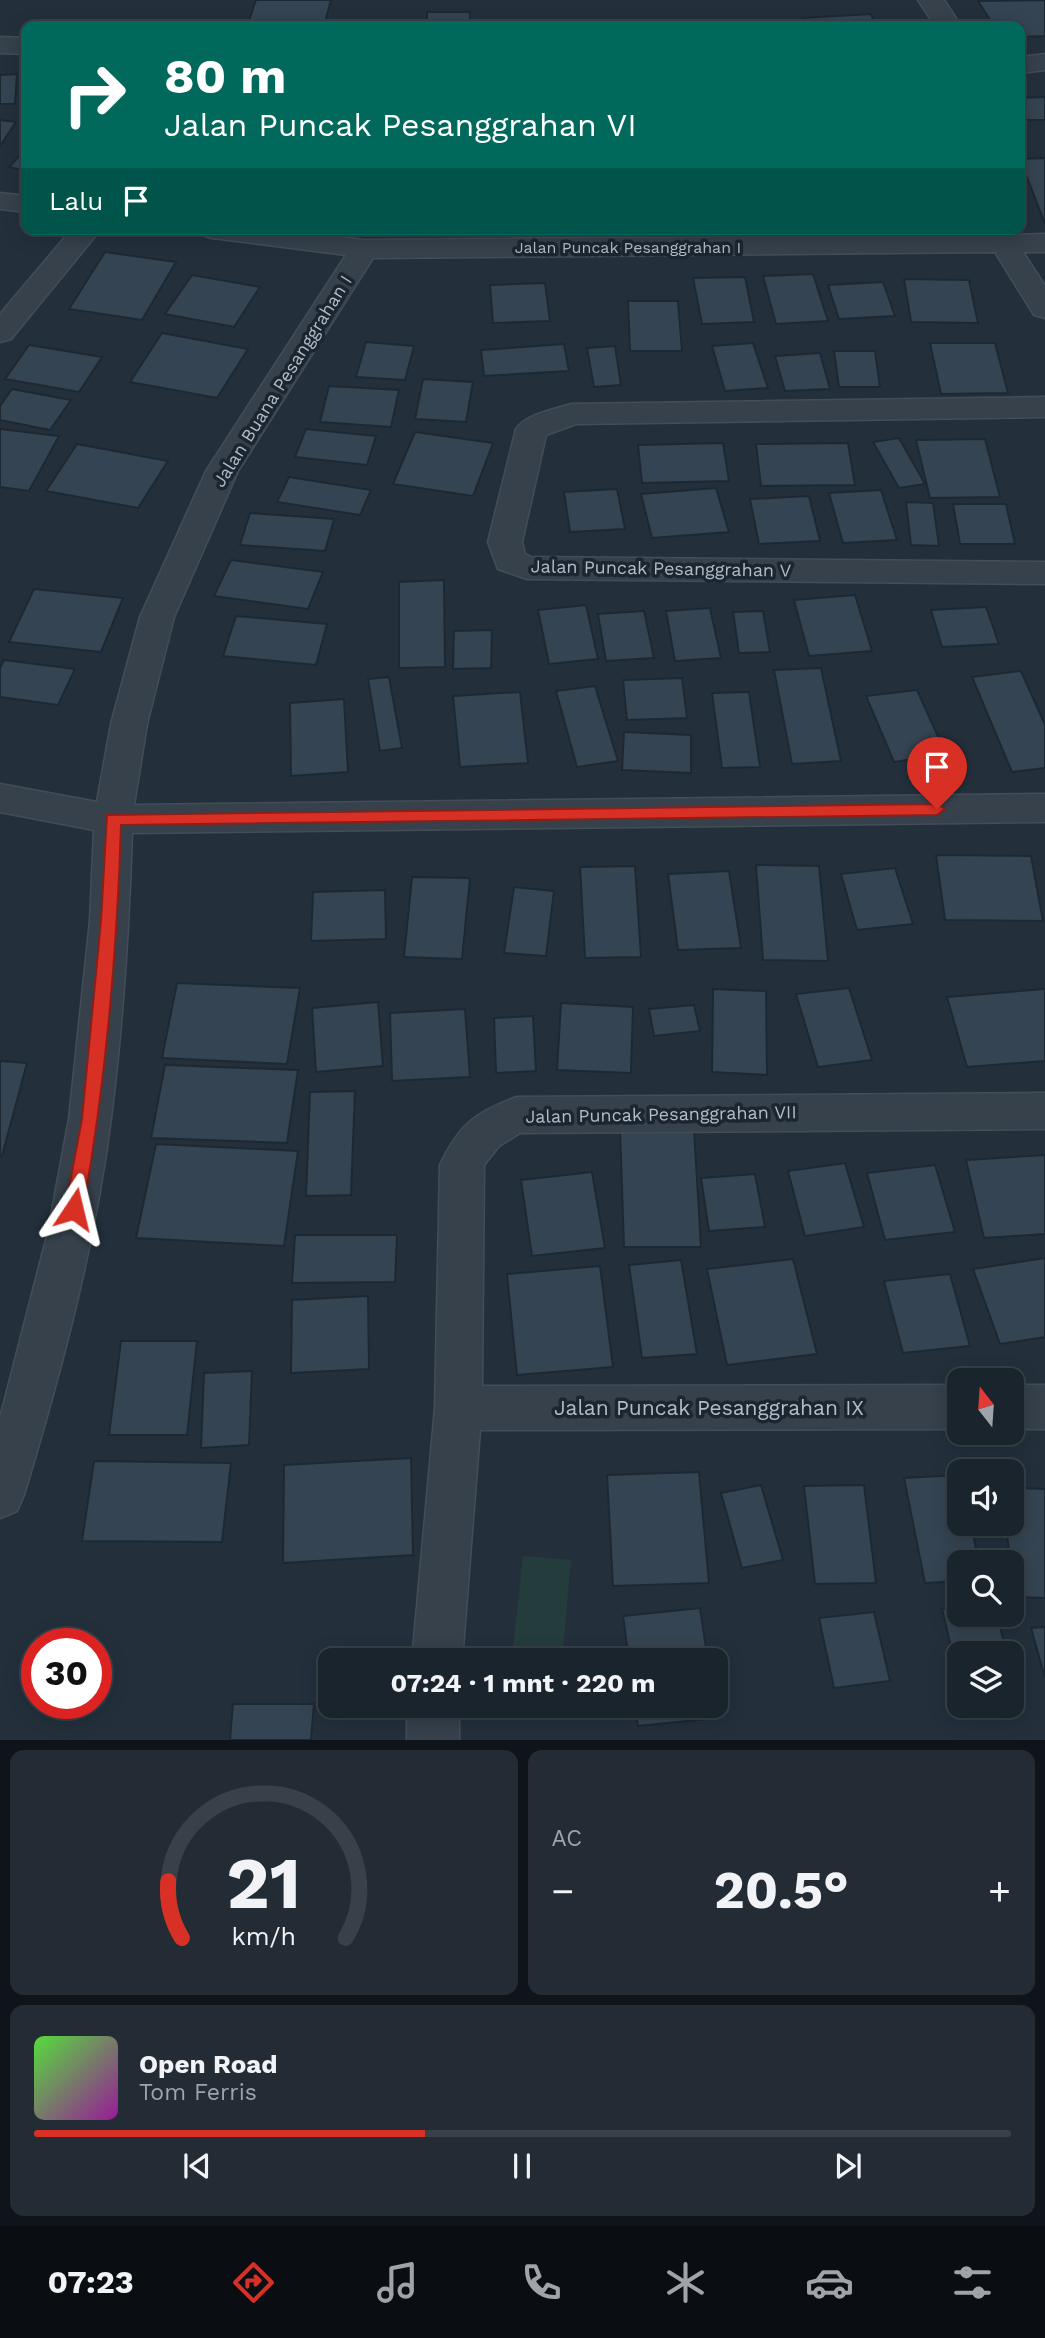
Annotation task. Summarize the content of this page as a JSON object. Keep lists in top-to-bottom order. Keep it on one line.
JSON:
{"streets":{"street":["Jalan Puncak Pesanggrahan I","Jalan Buana Pesanggrahan I","Jalan Puncak Pesanggrahan V","Jalan Puncak Pesanggrahan VII","Jalan Puncak Pesanggrahan IX"]},"crossings":[["Jalan Puncak Pesanggrahan I","Jalan Buana Pesanggrahan I"],["Jalan Puncak Pesanggrahan VII","Jalan Puncak Pesanggrahan IX"]],"north":"top","page":{"turn":["80 m","Jalan Puncak Pesanggrahan VI"],"then":"Lalu","limit":"30","trip":"07:24 · 1 mnt · 220 m","tile":"AC","heat":["−","20.5°","+"],"song":["Open Road","Tom Ferris"],"tabs":"07:23","gauge":["21","km/h"]}}
